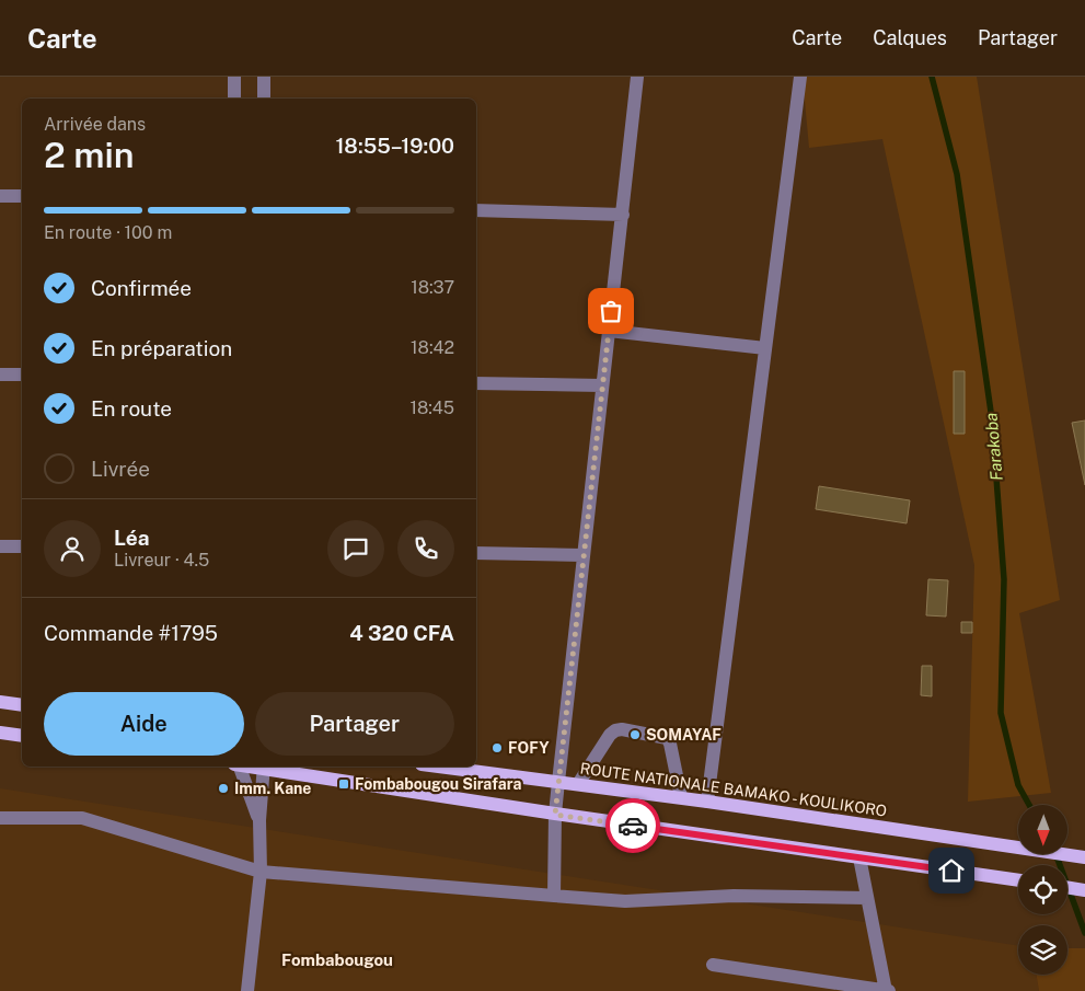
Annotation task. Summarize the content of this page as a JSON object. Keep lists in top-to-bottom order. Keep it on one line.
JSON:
{"streets":{"main road":["ROUTE NATIONALE BAMAKO - KOULIKORO"]},"districts":["Fombabougou"],"water":["Farakoba"],"places":{"other":["SOMAYAF","FOFY","Imm. Kane"],"transit":["Fombabougou Sirafara"]},"north":"bottom","page":{"header":"Carte","nav":["Carte","Calques","Partager"],"heading":["2 min","Arrivée dans","18:55–19:00"],"panel":["Léa","Livreur · 4.5","Commande #1795","4 320 CFA"],"bar":"En route · 100 m","list":[["Confirmée","18:37"],["En préparation","18:42"],["En route","18:45"],"Livrée"],"buttons":["Aide","Partager"]}}
